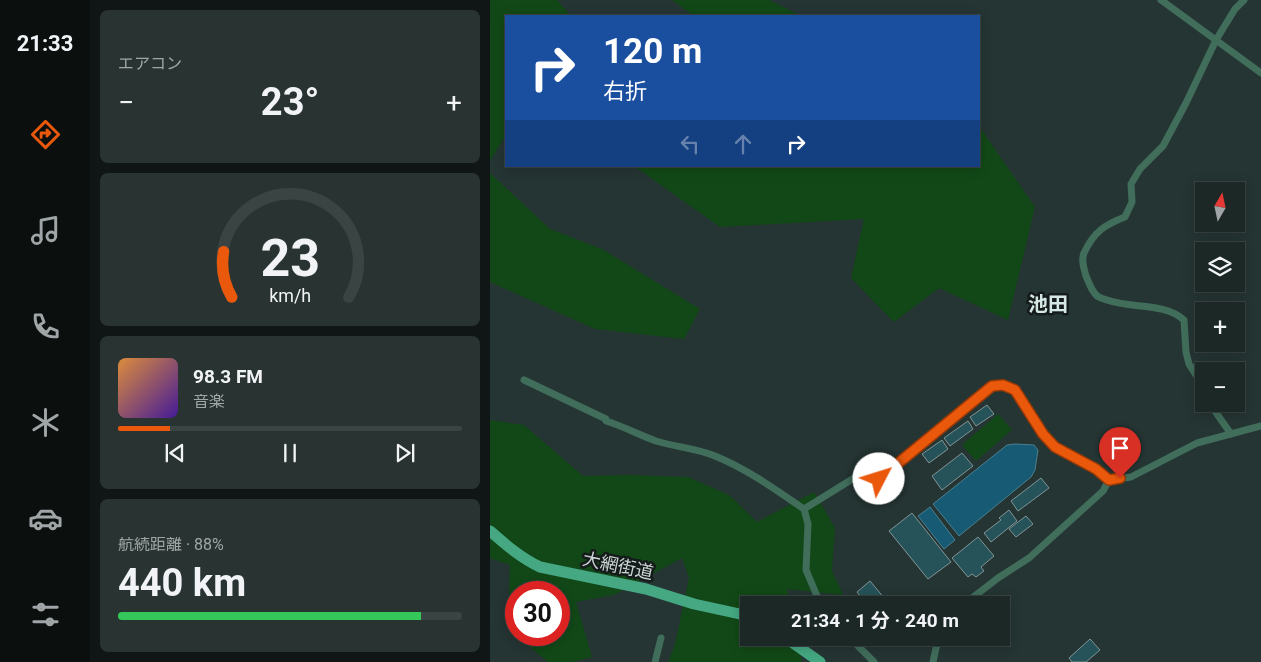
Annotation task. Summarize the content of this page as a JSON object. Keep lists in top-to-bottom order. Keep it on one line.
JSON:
{"streets":{"main road":["大網街道"]},"districts":["池田"],"north":"top","page":{"tabs":"21:33","tile":["エアコン",["航続距離 · 88%","440 km"]],"turn":["120 m","右折"],"heat":["−","23°","+"],"map_buttons":["+","−"],"song":["98.3 FM","音楽"],"limit":"30","trip":"21:34 · 1 分 · 240 m","gauge":["23","km/h"]}}
